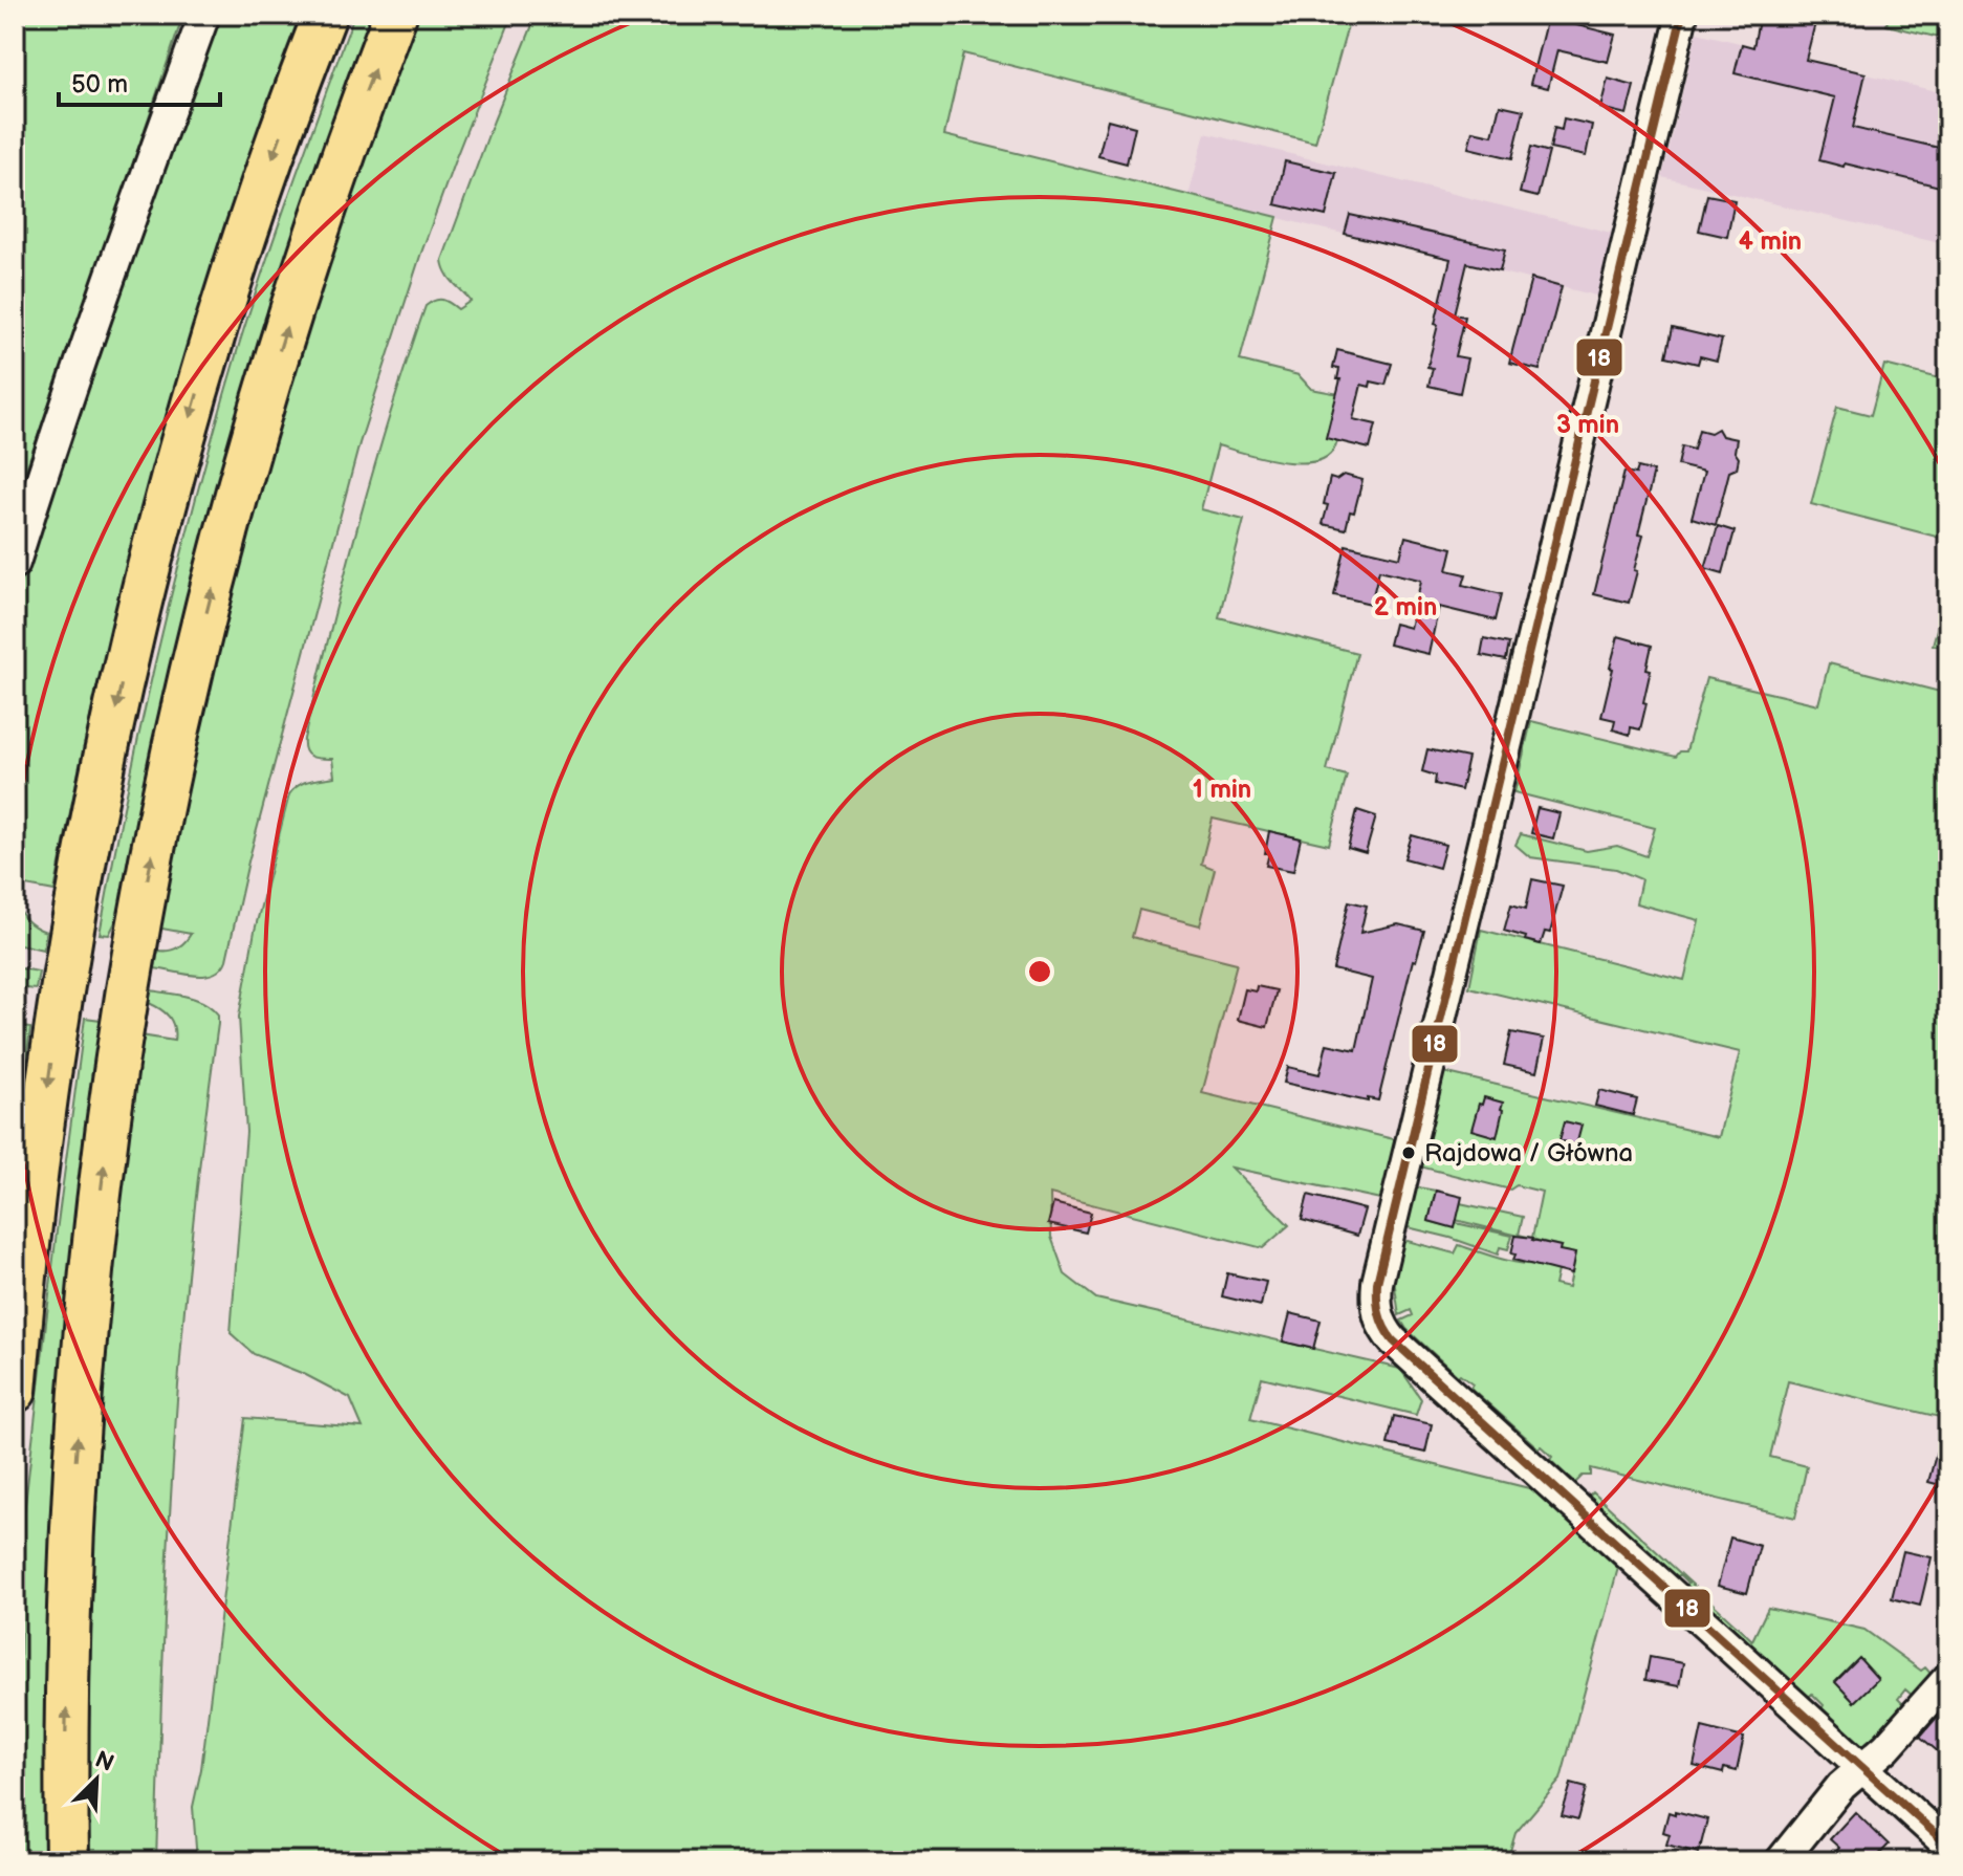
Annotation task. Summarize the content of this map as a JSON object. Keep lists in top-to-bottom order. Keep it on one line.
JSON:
{"places":["Rajdowa / Główna"],"lines":["transit line 18"],"scale_bar":"50 m","north":"top right","rings":["4 min","3 min","2 min","1 min"]}
